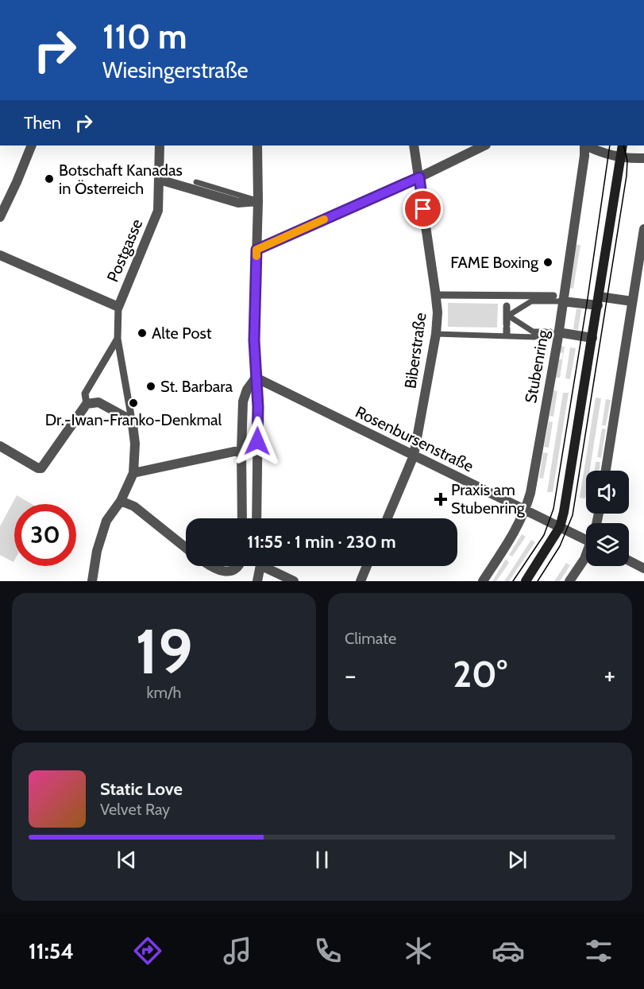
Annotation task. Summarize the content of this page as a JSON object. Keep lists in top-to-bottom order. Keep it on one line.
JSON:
{"streets":{"street":["Postgasse","Biberstraße","Stubenring","Rosenbursenstraße"]},"crossings":[["Biberstraße","Rosenbursenstraße"],["Stubenring","Rosenbursenstraße"]],"places":{"other":["Botschaft Kanadas in Österreich","FAME Boxing","Alte Post","St. Barbara","Dr.-Iwan-Franko-Denkmal"],"health":["Praxis am Stubenring"]},"page":{"turn":["110 m","Wiesingerstraße"],"then":"Then","limit":"30","trip":"11:55 · 1 min · 230 m","tile":[["19","km/h"],"Climate"],"heat":["−","20°","+"],"song":["Static Love","Velvet Ray"],"tabs":"11:54"}}
